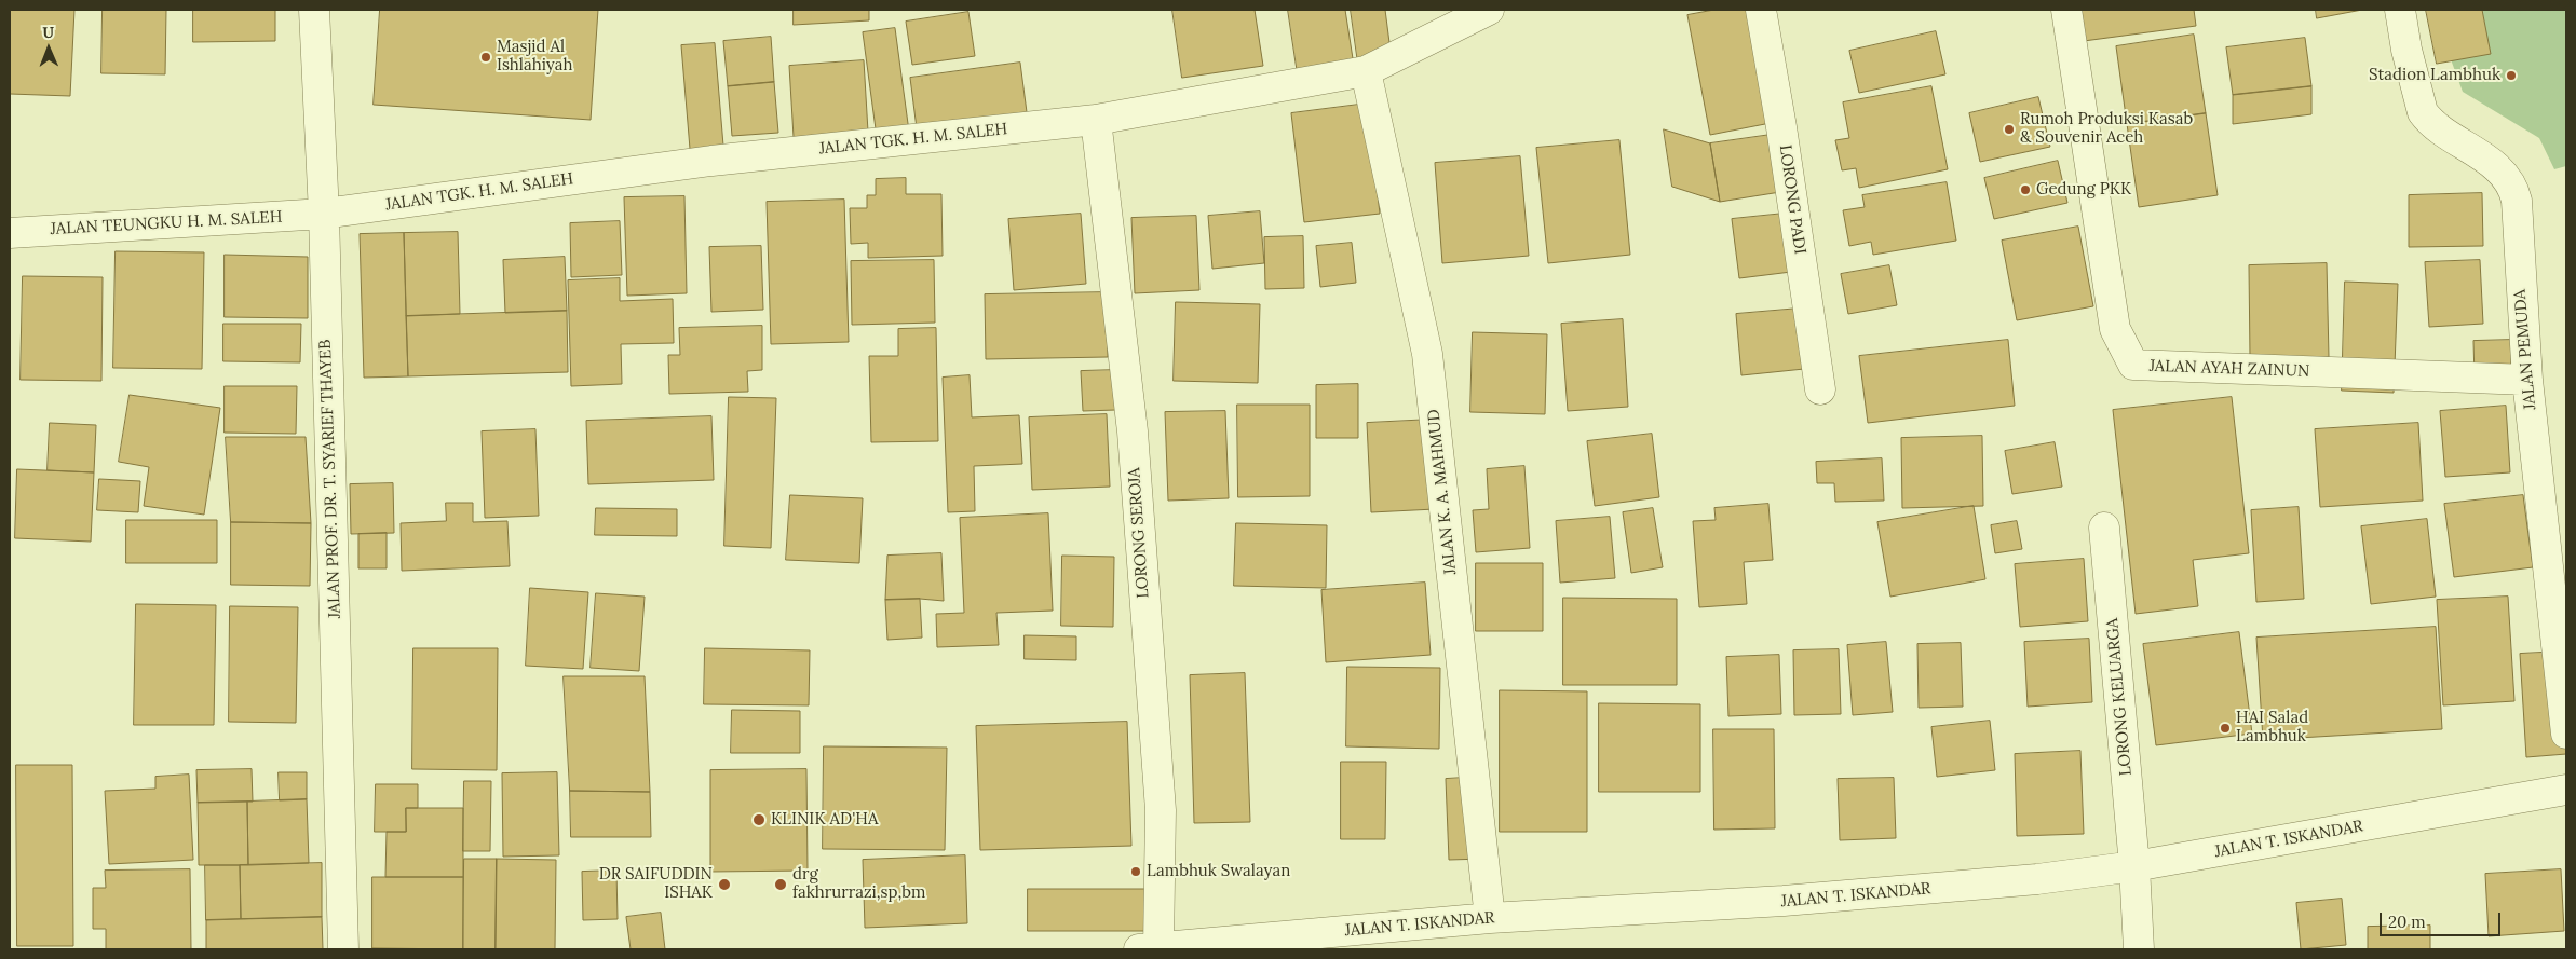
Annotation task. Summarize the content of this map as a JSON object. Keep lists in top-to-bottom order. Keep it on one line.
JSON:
{"streets":{"street":["JALAN TGK. H. M. SALEH","LORONG PADI","JALAN TEUNGKU H. M. SALEH","JALAN PEMUDA","JALAN AYAH ZAINUN","JALAN PROF. DR. T. SYARIEF THAYEB","JALAN K. A. MAHMUD","LORONG SEROJA","LORONG KELUARGA","JALAN T. ISKANDAR"]},"crossings":[["JALAN TGK. H. M. SALEH","JALAN TEUNGKU H. M. SALEH"],["JALAN TGK. H. M. SALEH","JALAN PROF. DR. T. SYARIEF THAYEB"],["JALAN TGK. H. M. SALEH","JALAN K. A. MAHMUD"],["JALAN TGK. H. M. SALEH","LORONG SEROJA"],["JALAN TEUNGKU H. M. SALEH","JALAN PROF. DR. T. SYARIEF THAYEB"],["JALAN PEMUDA","JALAN AYAH ZAINUN"],["JALAN K. A. MAHMUD","JALAN T. ISKANDAR"],["LORONG SEROJA","JALAN T. ISKANDAR"],["LORONG KELUARGA","JALAN T. ISKANDAR"]],"places":["Masjid Al Ishlahiyah","Stadion Lambhuk","Rumoh Produksi Kasab & Souvenir Aceh","Gedung PKK","HAI Salad Lambhuk","KLINIK AD'HA","Lambhuk Swalayan","DR SAIFUDDIN ISHAK","drg fakhrurrazi,sp,bm"],"scale_bar":"20 m","north":"top"}
